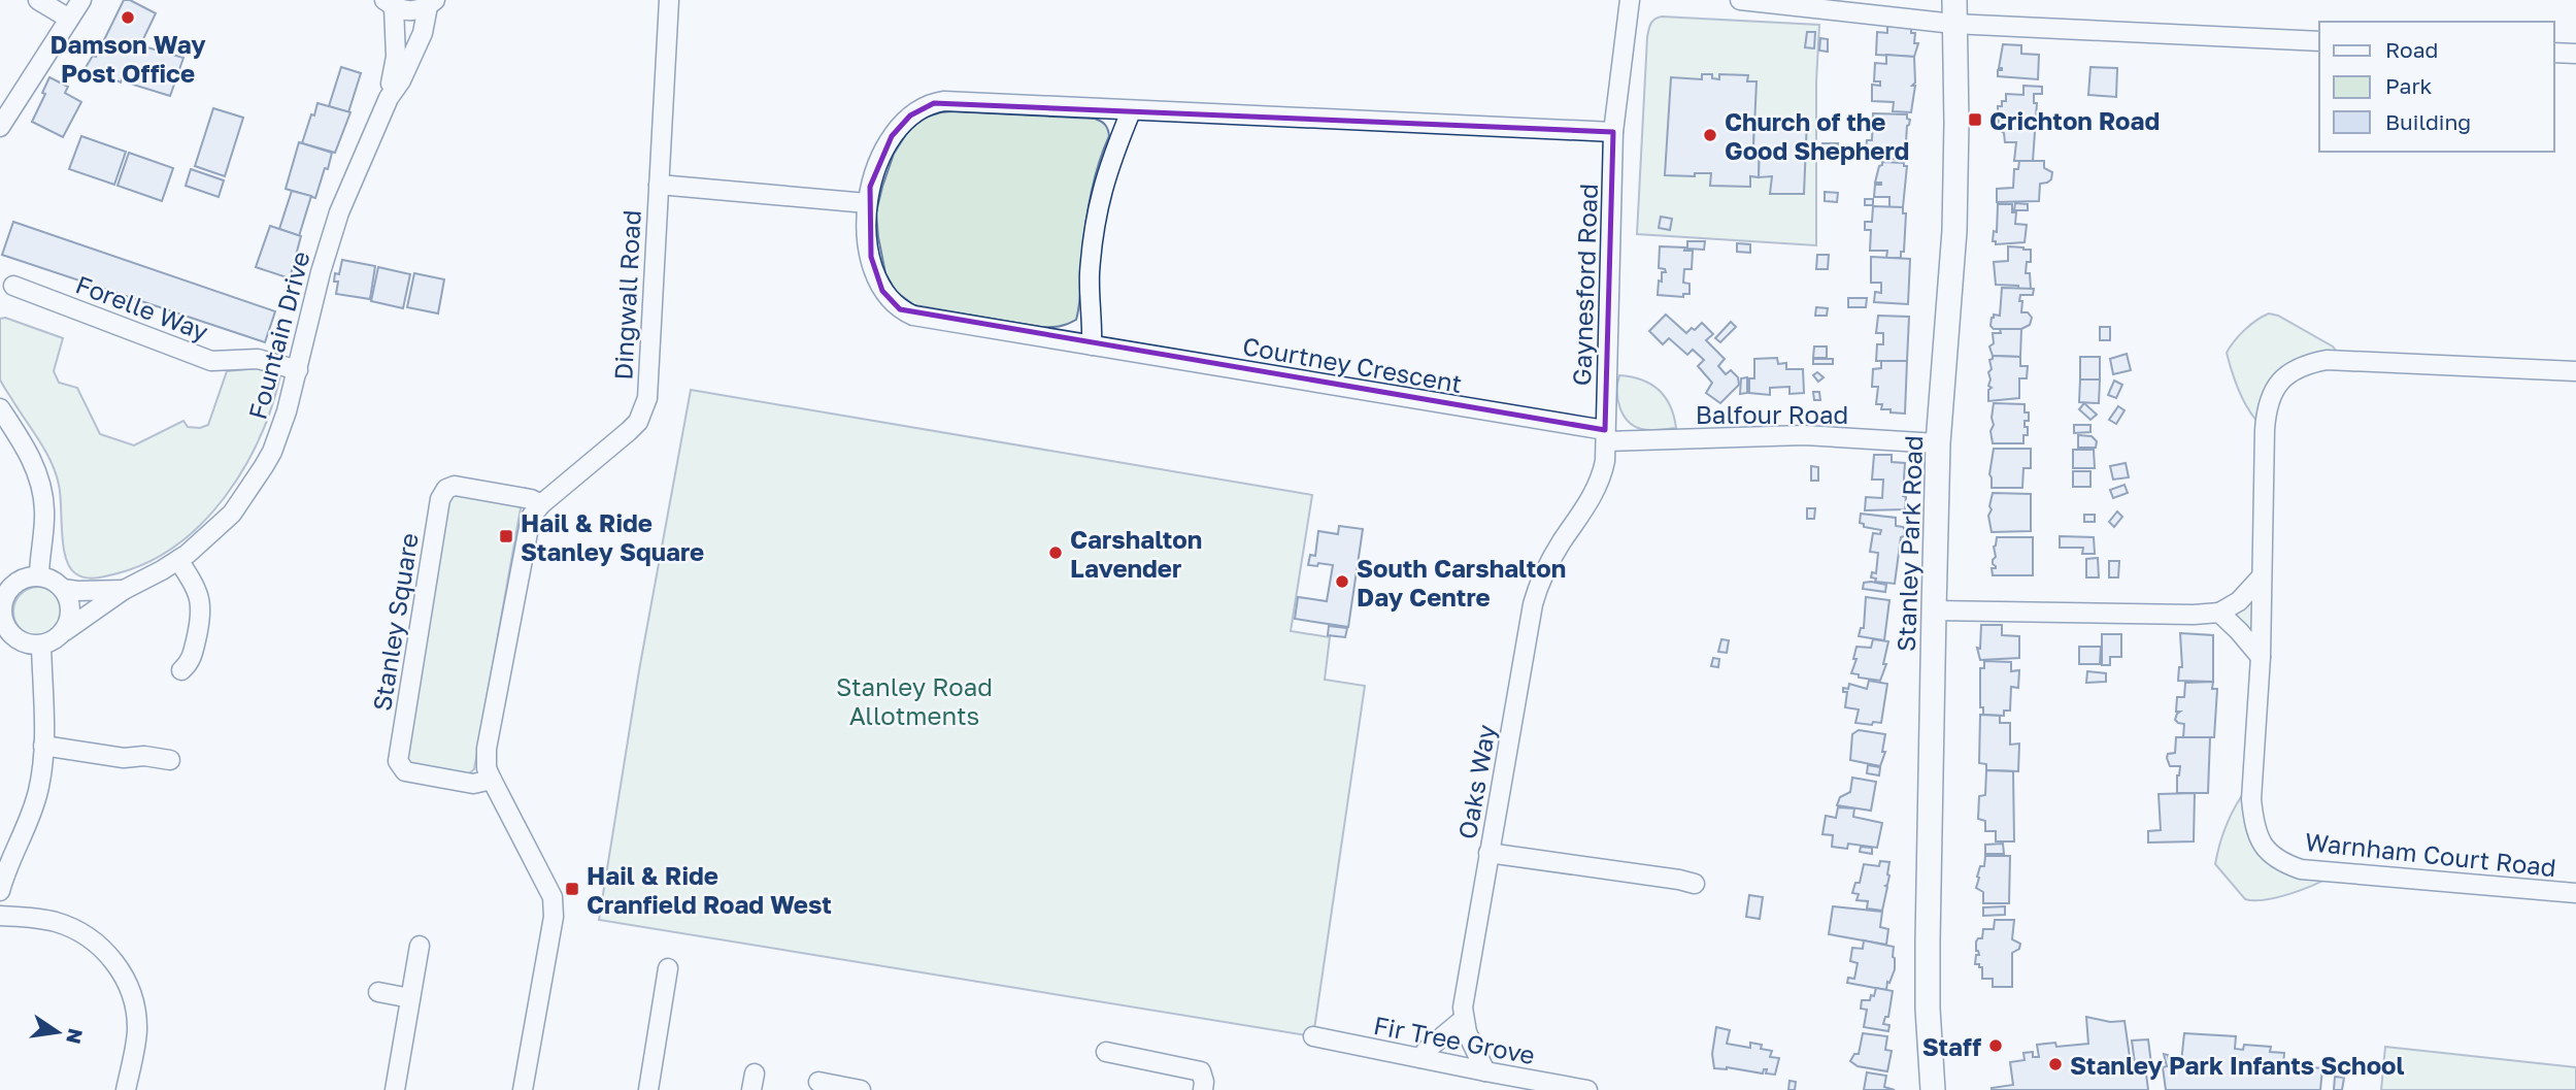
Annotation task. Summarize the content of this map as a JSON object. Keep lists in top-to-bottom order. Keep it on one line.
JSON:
{"streets":{"street":["Gaynesford Road","Dingwall Road","Forelle Way","Fountain Drive","Courtney Crescent","Balfour Road","Stanley Park Road","Stanley Square","Oaks Way","Warnham Court Road","Fir Tree Grove"]},"crossings":[["Gaynesford Road","Courtney Crescent"],["Gaynesford Road","Balfour Road"],["Gaynesford Road","Oaks Way"],["Dingwall Road","Courtney Crescent"],["Dingwall Road","Stanley Square"],["Forelle Way","Fountain Drive"],["Courtney Crescent","Balfour Road"],["Balfour Road","Stanley Park Road"],["Oaks Way","Fir Tree Grove"]],"parks":["Stanley Road Allotments"],"places":{"other":["Damson Way Post Office","Church of the Good Shepherd","Carshalton Lavender","South Carshalton Day Centre","Staff","Stanley Park Infants School"],"transit":["Crichton Road","Hail & Ride Stanley Square","Hail & Ride Cranfield Road West"]},"legend":["Road","Park","Building"],"north":"right"}
